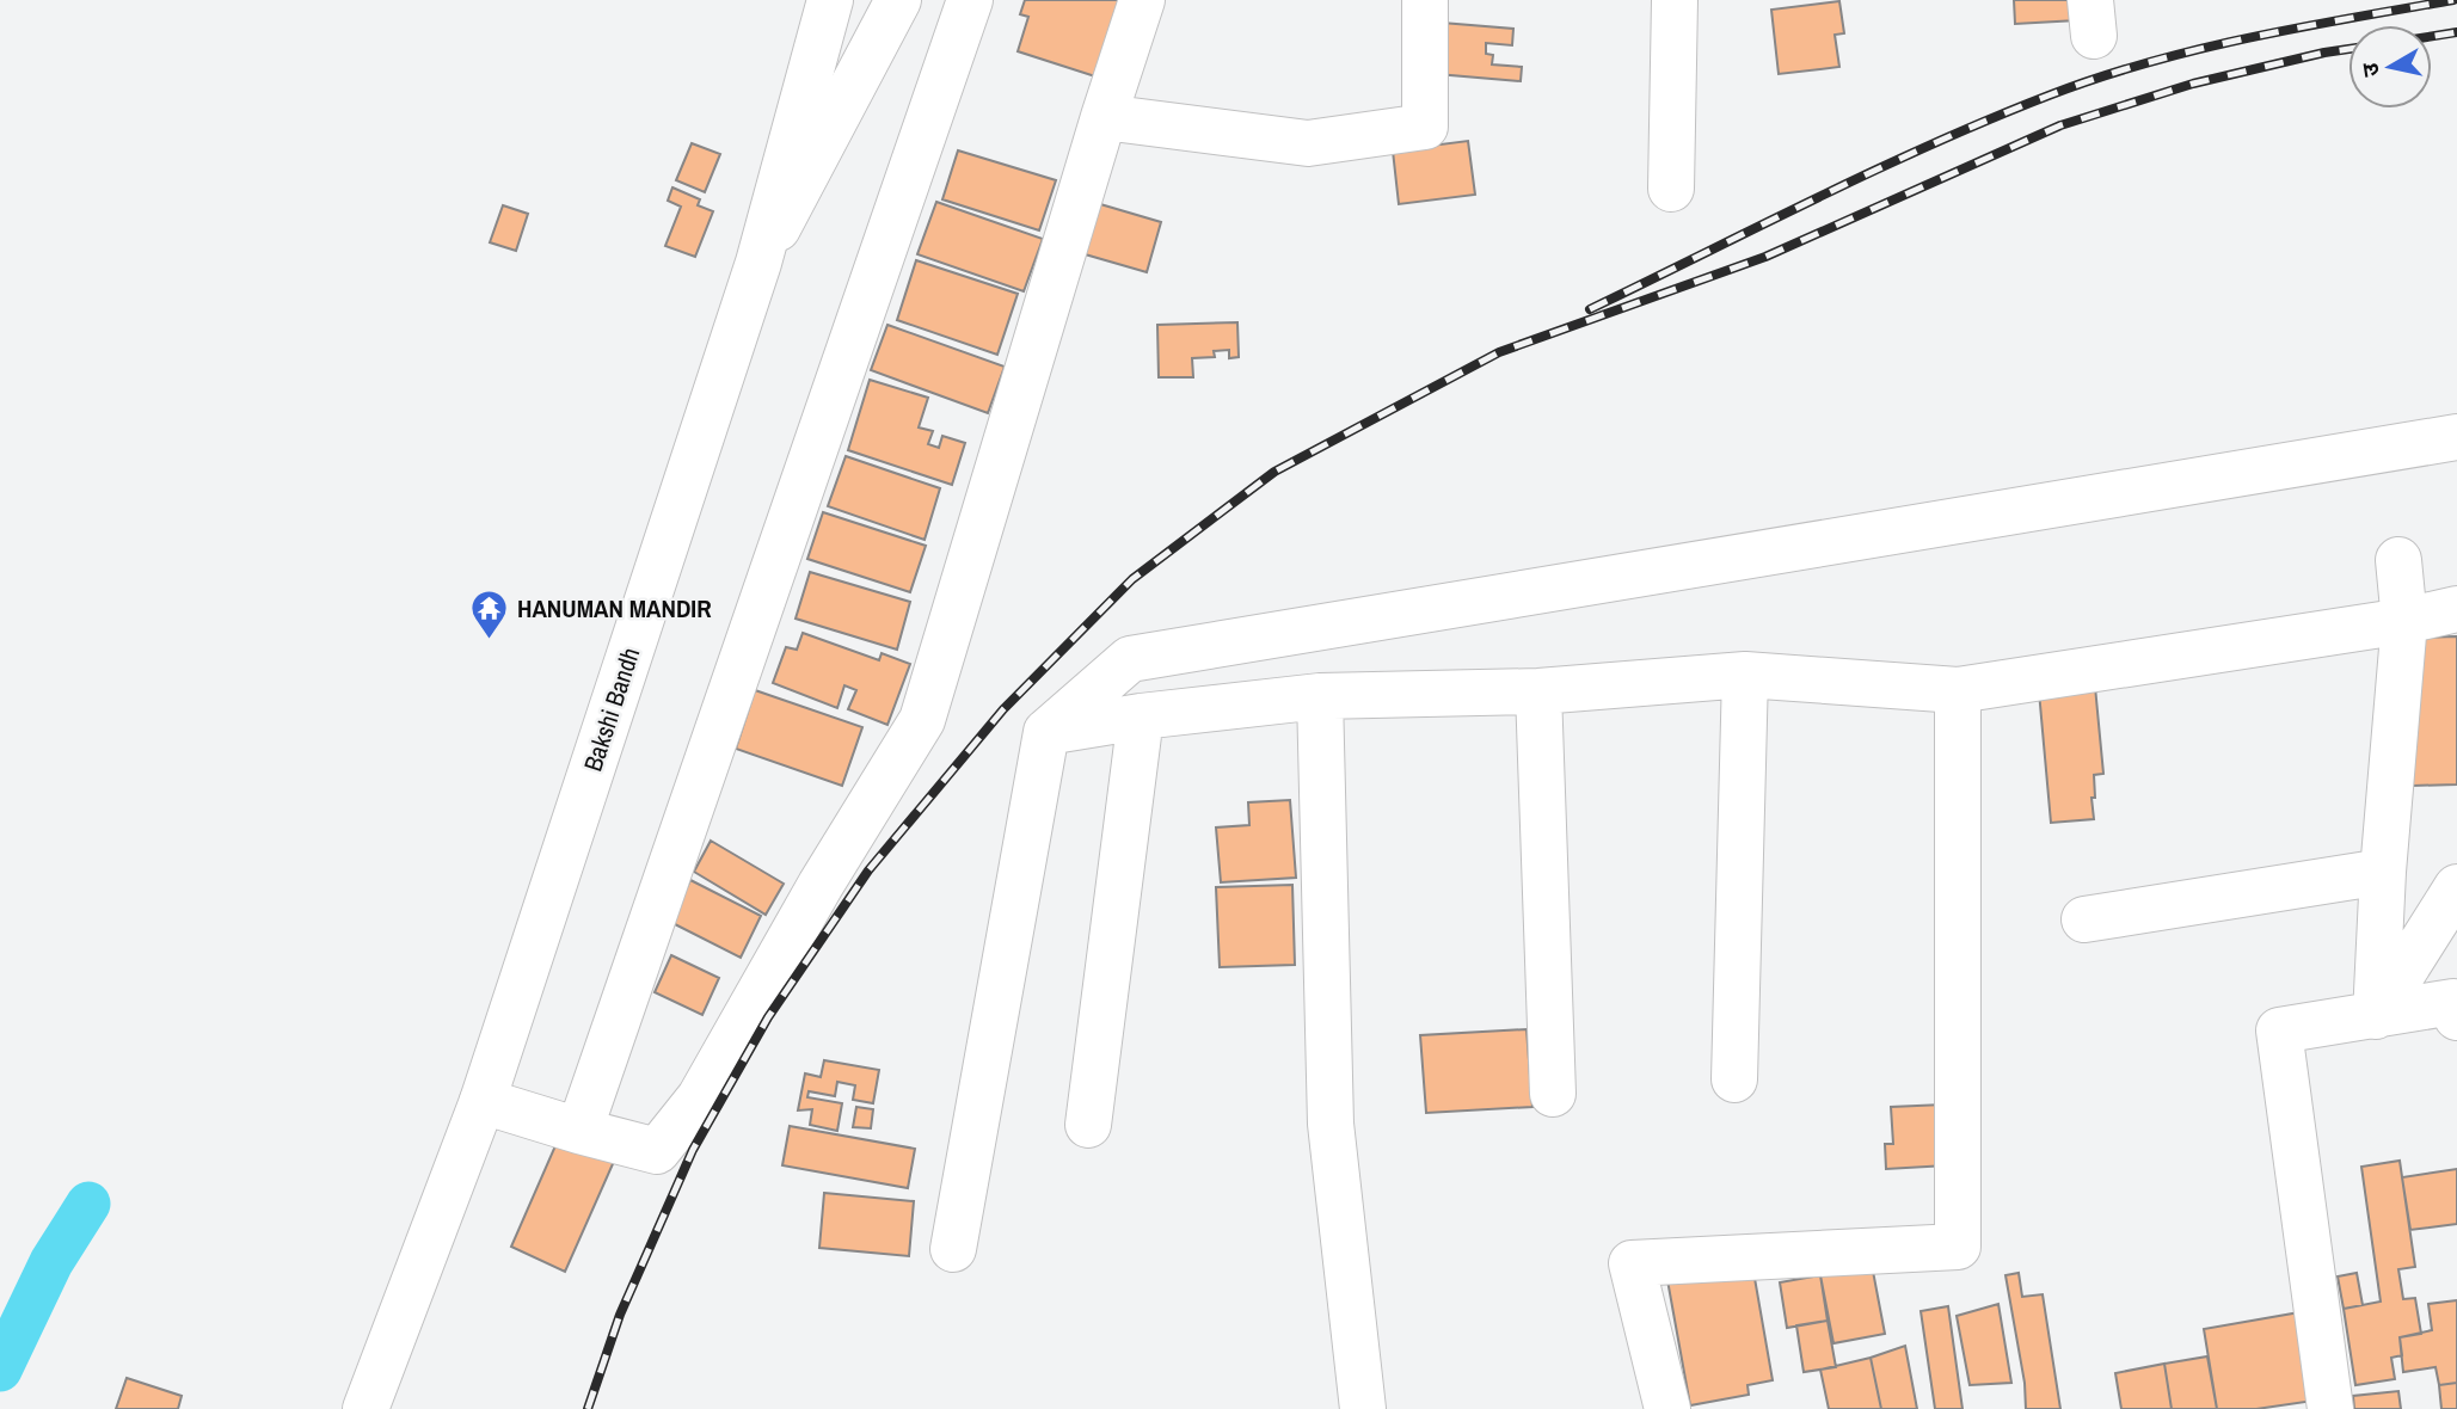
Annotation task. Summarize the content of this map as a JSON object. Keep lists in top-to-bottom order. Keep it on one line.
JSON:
{"streets":{"street":["Bakshi Bandh"]},"places":{"temple":["HANUMAN MANDIR"]},"north":"left"}
